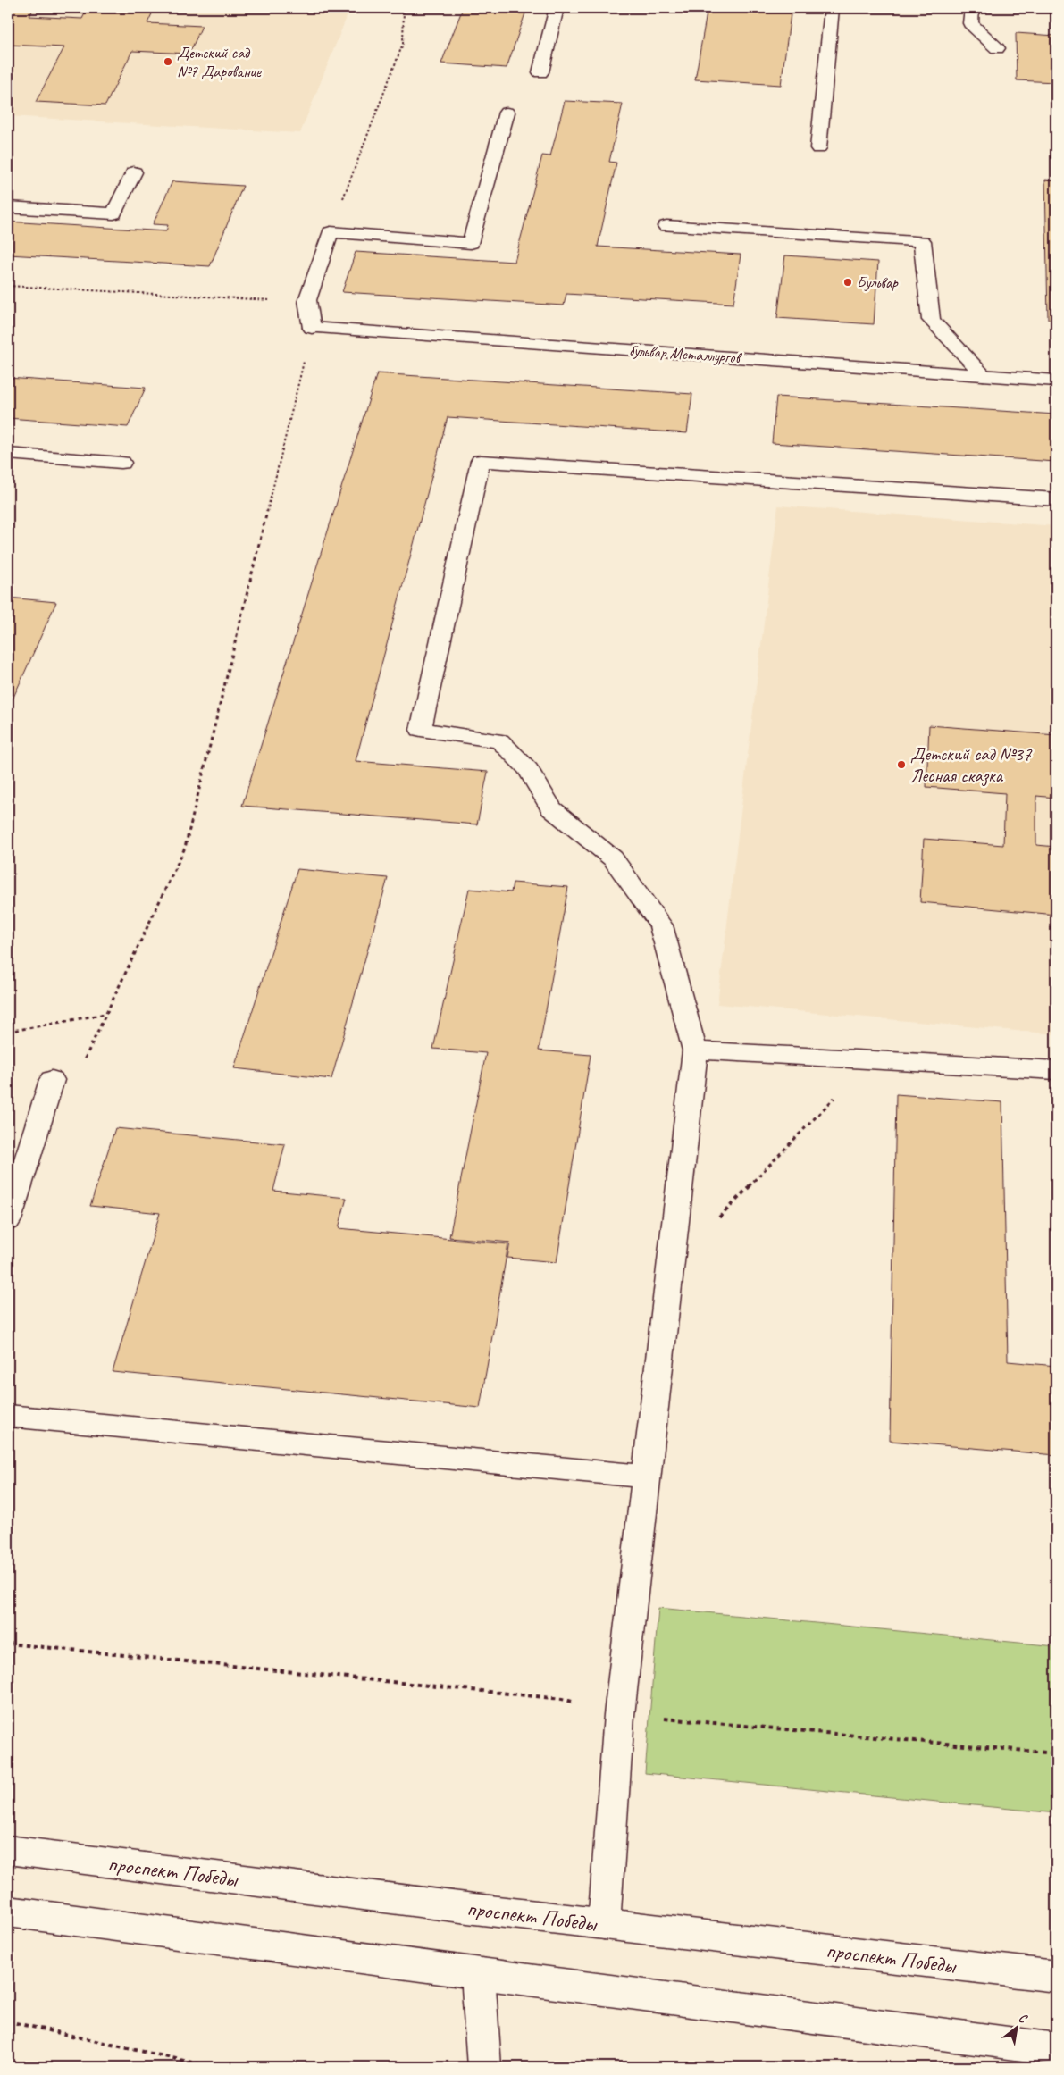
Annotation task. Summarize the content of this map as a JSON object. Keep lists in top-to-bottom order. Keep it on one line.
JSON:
{"streets":{"main road":["бульвар Металлургов","проспект Победы"]},"places":["Детский сад №7 Дарование","Бульвар","Детский сад №37 Лесная сказка"],"north":"top right"}
